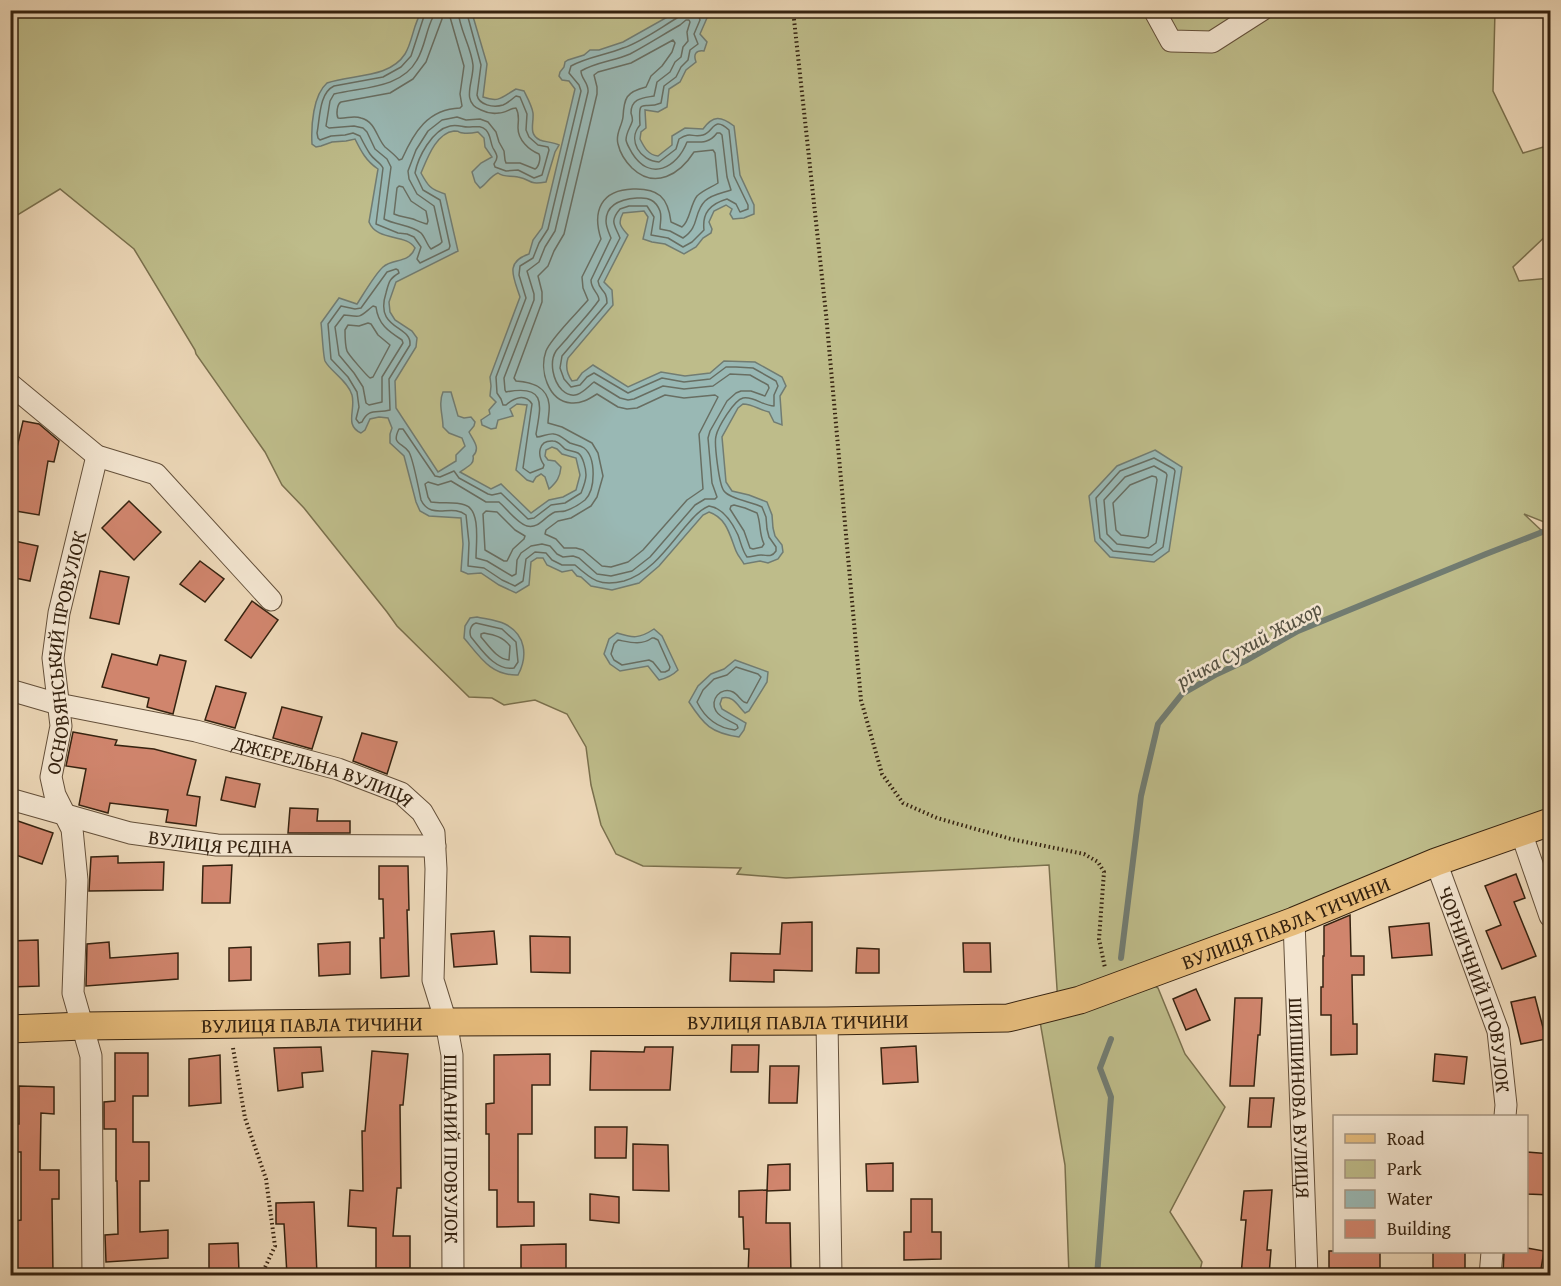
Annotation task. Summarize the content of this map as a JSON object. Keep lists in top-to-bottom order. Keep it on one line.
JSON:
{"streets":{"main road":["ВУЛИЦЯ ПАВЛА ТИЧИНИ"],"street":["ОСНОВЯНСЬКИЙ ПРОВУЛОК","ДЖЕРЕЛЬНА ВУЛИЦЯ","ВУЛИЦЯ РЄДІНА","ЧОРНИЧНИЙ ПРОВУЛОК","ШИПШИНОВА ВУЛИЦЯ","ПІЩАНИЙ ПРОВУЛОК"]},"crossings":[["ОСНОВЯНСЬКИЙ ПРОВУЛОК","ДЖЕРЕЛЬНА ВУЛИЦЯ"],["ОСНОВЯНСЬКИЙ ПРОВУЛОК","ВУЛИЦЯ РЄДІНА"],["ОСНОВЯНСЬКИЙ ПРОВУЛОК","ВУЛИЦЯ ПАВЛА ТИЧИНИ"],["ДЖЕРЕЛЬНА ВУЛИЦЯ","ВУЛИЦЯ РЄДІНА"],["ДЖЕРЕЛЬНА ВУЛИЦЯ","ВУЛИЦЯ ПАВЛА ТИЧИНИ"],["ДЖЕРЕЛЬНА ВУЛИЦЯ","ПІЩАНИЙ ПРОВУЛОК"],["ВУЛИЦЯ ПАВЛА ТИЧИНИ","ЧОРНИЧНИЙ ПРОВУЛОК"],["ВУЛИЦЯ ПАВЛА ТИЧИНИ","ШИПШИНОВА ВУЛИЦЯ"],["ВУЛИЦЯ ПАВЛА ТИЧИНИ","ПІЩАНИЙ ПРОВУЛОК"]],"water":["річка Сухий Жихор"],"legend":["Road","Park","Water","Building"]}
